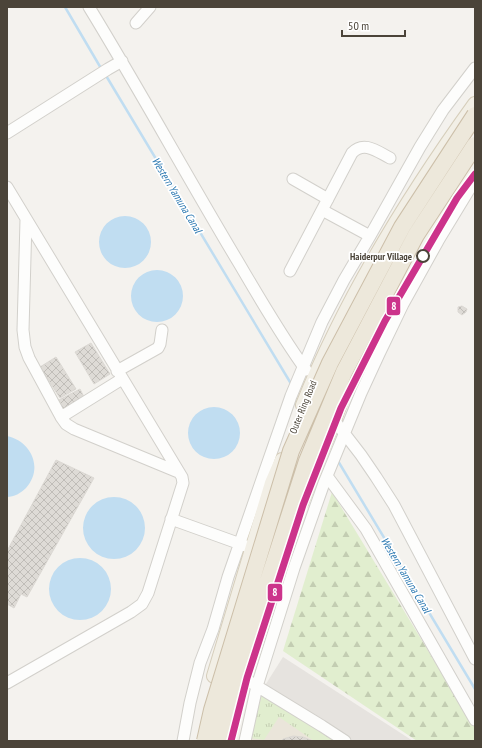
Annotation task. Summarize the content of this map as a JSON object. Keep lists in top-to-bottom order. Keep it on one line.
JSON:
{"streets":{"highway":["Outer Ring Road"]},"water":["Western Yamuna Canal"],"places":["Haiderpur Village"],"lines":["transit line 8"],"scale_bar":"50 m"}
